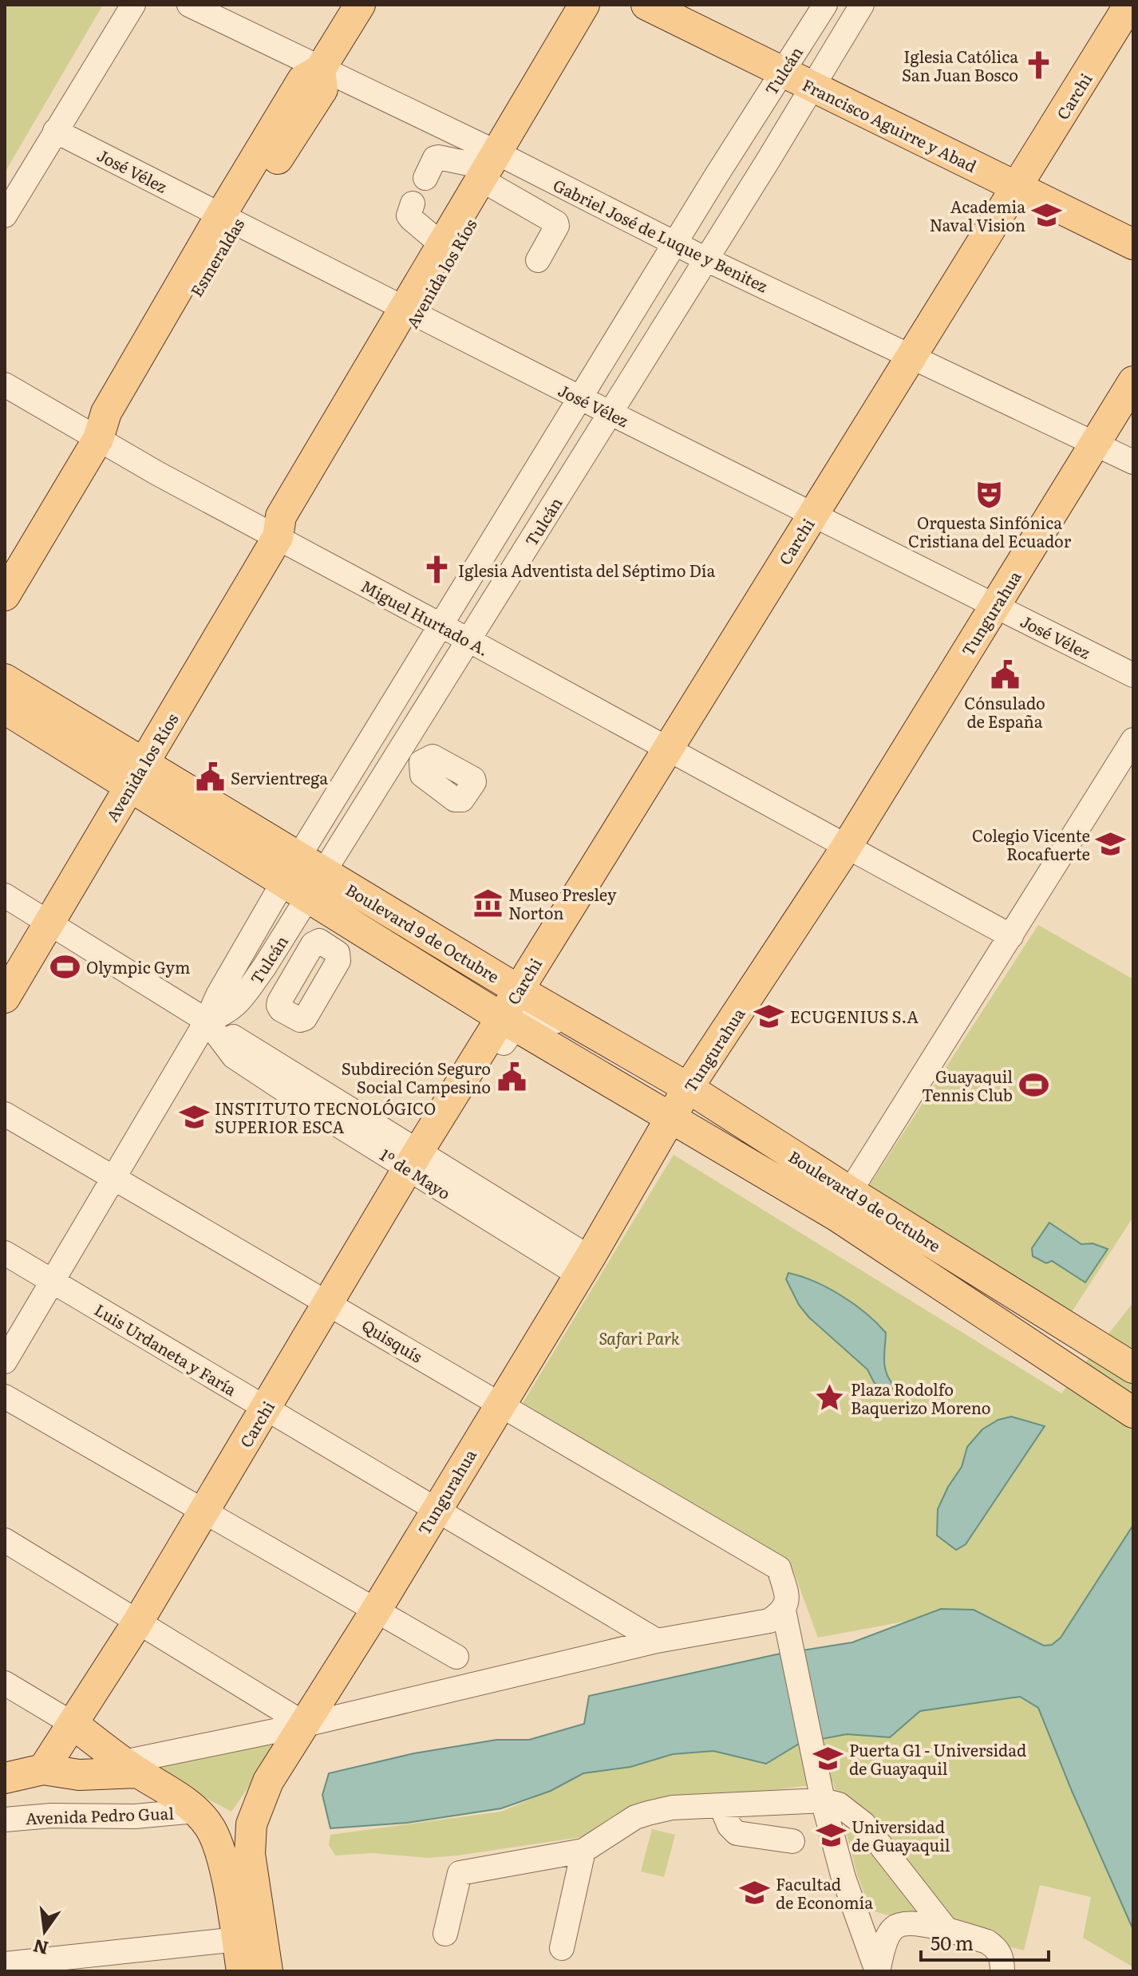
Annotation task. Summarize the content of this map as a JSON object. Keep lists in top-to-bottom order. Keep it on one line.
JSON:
{"streets":{"main road":["Carchi","Francisco Aguirre y Abad","Esmeraldas","Avenida los Ríos","Tungurahua","Boulevard 9 de Octubre"],"street":["Tulcán","José Vélez","Gabriel José de Luque y Benitez","Miguel Hurtado A.","1º de Mayo","Quisquís","Luis Urdaneta y Faría","Avenida Pedro Gual"]},"crossings":[["Tulcán","Francisco Aguirre y Abad"],["Tulcán","José Vélez"],["Tulcán","Gabriel José de Luque y Benitez"],["Tulcán","Miguel Hurtado A."],["Tulcán","Boulevard 9 de Octubre"],["Tulcán","1º de Mayo"],["Tulcán","Quisquís"],["Tulcán","Luis Urdaneta y Faría"],["Carchi","Francisco Aguirre y Abad"],["Carchi","José Vélez"],["Carchi","Gabriel José de Luque y Benitez"],["Carchi","Miguel Hurtado A."],["Carchi","Boulevard 9 de Octubre"],["Carchi","1º de Mayo"],["Carchi","Quisquís"],["Carchi","Luis Urdaneta y Faría"],["José Vélez","Esmeraldas"],["José Vélez","Avenida los Ríos"],["José Vélez","Tungurahua"],["Gabriel José de Luque y Benitez","Esmeraldas"],["Gabriel José de Luque y Benitez","Avenida los Ríos"],["Gabriel José de Luque y Benitez","Tungurahua"],["Esmeraldas","Miguel Hurtado A."],["Avenida los Ríos","Miguel Hurtado A."],["Avenida los Ríos","Boulevard 9 de Octubre"],["Tungurahua","Miguel Hurtado A."],["Tungurahua","Boulevard 9 de Octubre"],["Tungurahua","1º de Mayo"],["Tungurahua","Quisquís"],["Tungurahua","Luis Urdaneta y Faría"]],"parks":["Safari Park"],"places":{"church":["Iglesia Católica San Juan Bosco","Iglesia Adventista del Séptimo Día"],"school or university":["Academia Naval Vision","Colegio Vicente Rocafuerte","ECUGENIUS S.A","INSTITUTO TECNOLÓGICO SUPERIOR ESCA","Puerta G1 - Universidad de Guayaquil","Universidad de Guayaquil","Facultad de Economía"],"theatre":["Orquesta Sinfónica Cristiana del Ecuador"],"public building":["Cónsulado de España","Servientrega","Subdireción Seguro Social Campesino"],"museum":["Museo Presley Norton"],"sports":["Olympic Gym","Guayaquil Tennis Club"],"place":["Plaza Rodolfo Baquerizo Moreno"]},"scale_bar":"50 m","north":"bottom"}
